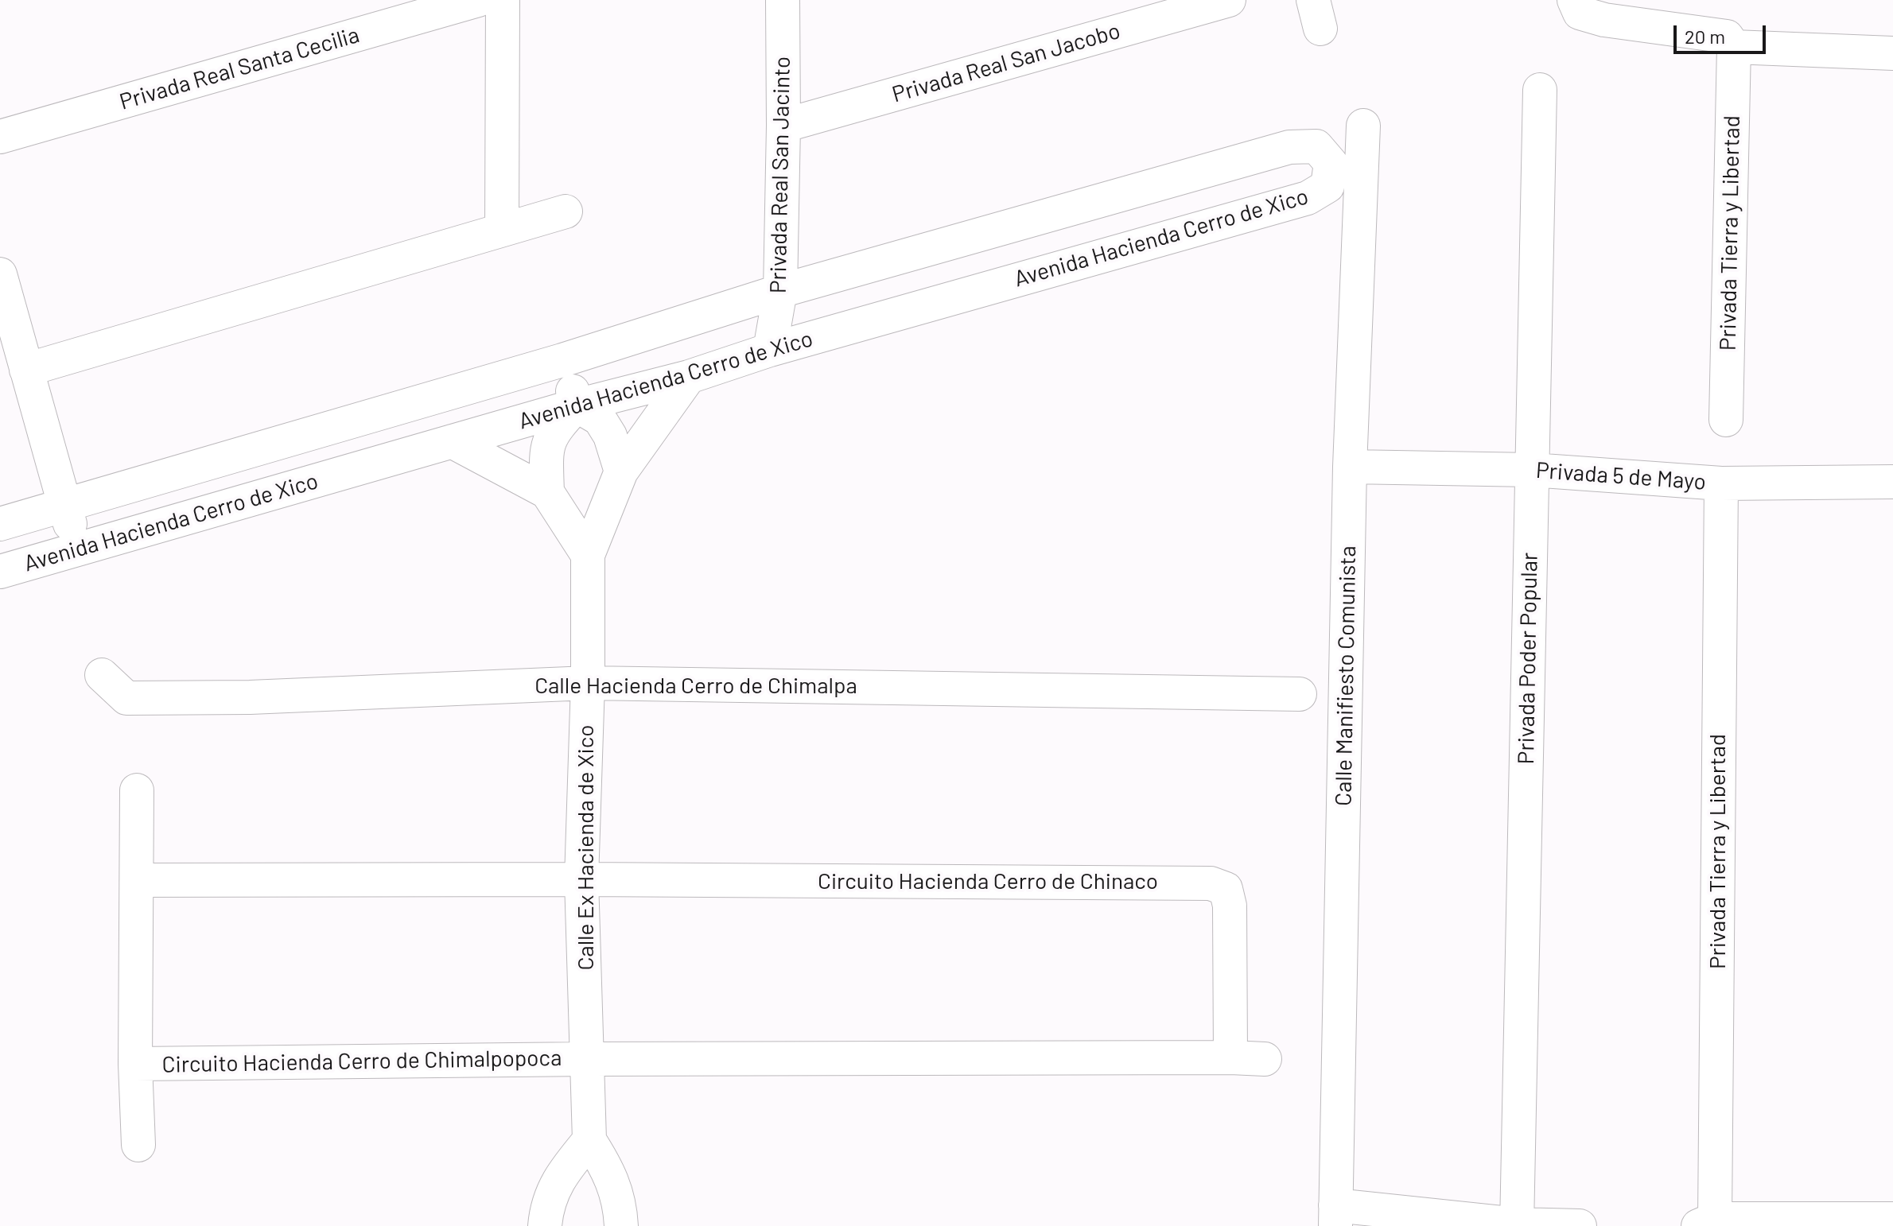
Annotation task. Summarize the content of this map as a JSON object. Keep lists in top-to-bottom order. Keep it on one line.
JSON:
{"streets":{"street":["Privada Real San Jacobo","Privada Real Santa Cecilia","Privada Real San Jacinto","Privada Tierra y Libertad","Avenida Hacienda Cerro de Xico","Privada 5 de Mayo","Privada Poder Popular","Calle Manifiesto Comunista","Calle Hacienda Cerro de Chimalpa","Calle Ex Hacienda de Xico","Circuito Hacienda Cerro de Chinaco","Circuito Hacienda Cerro de Chimalpopoca"]},"crossings":[["Privada Real San Jacobo","Privada Real San Jacinto"],["Privada Real San Jacinto","Avenida Hacienda Cerro de Xico"],["Privada Tierra y Libertad","Privada 5 de Mayo"],["Avenida Hacienda Cerro de Xico","Calle Ex Hacienda de Xico"],["Privada 5 de Mayo","Privada Poder Popular"],["Privada 5 de Mayo","Calle Manifiesto Comunista"],["Calle Hacienda Cerro de Chimalpa","Calle Ex Hacienda de Xico"],["Calle Ex Hacienda de Xico","Circuito Hacienda Cerro de Chinaco"],["Calle Ex Hacienda de Xico","Circuito Hacienda Cerro de Chimalpopoca"]],"scale_bar":"20 m"}
